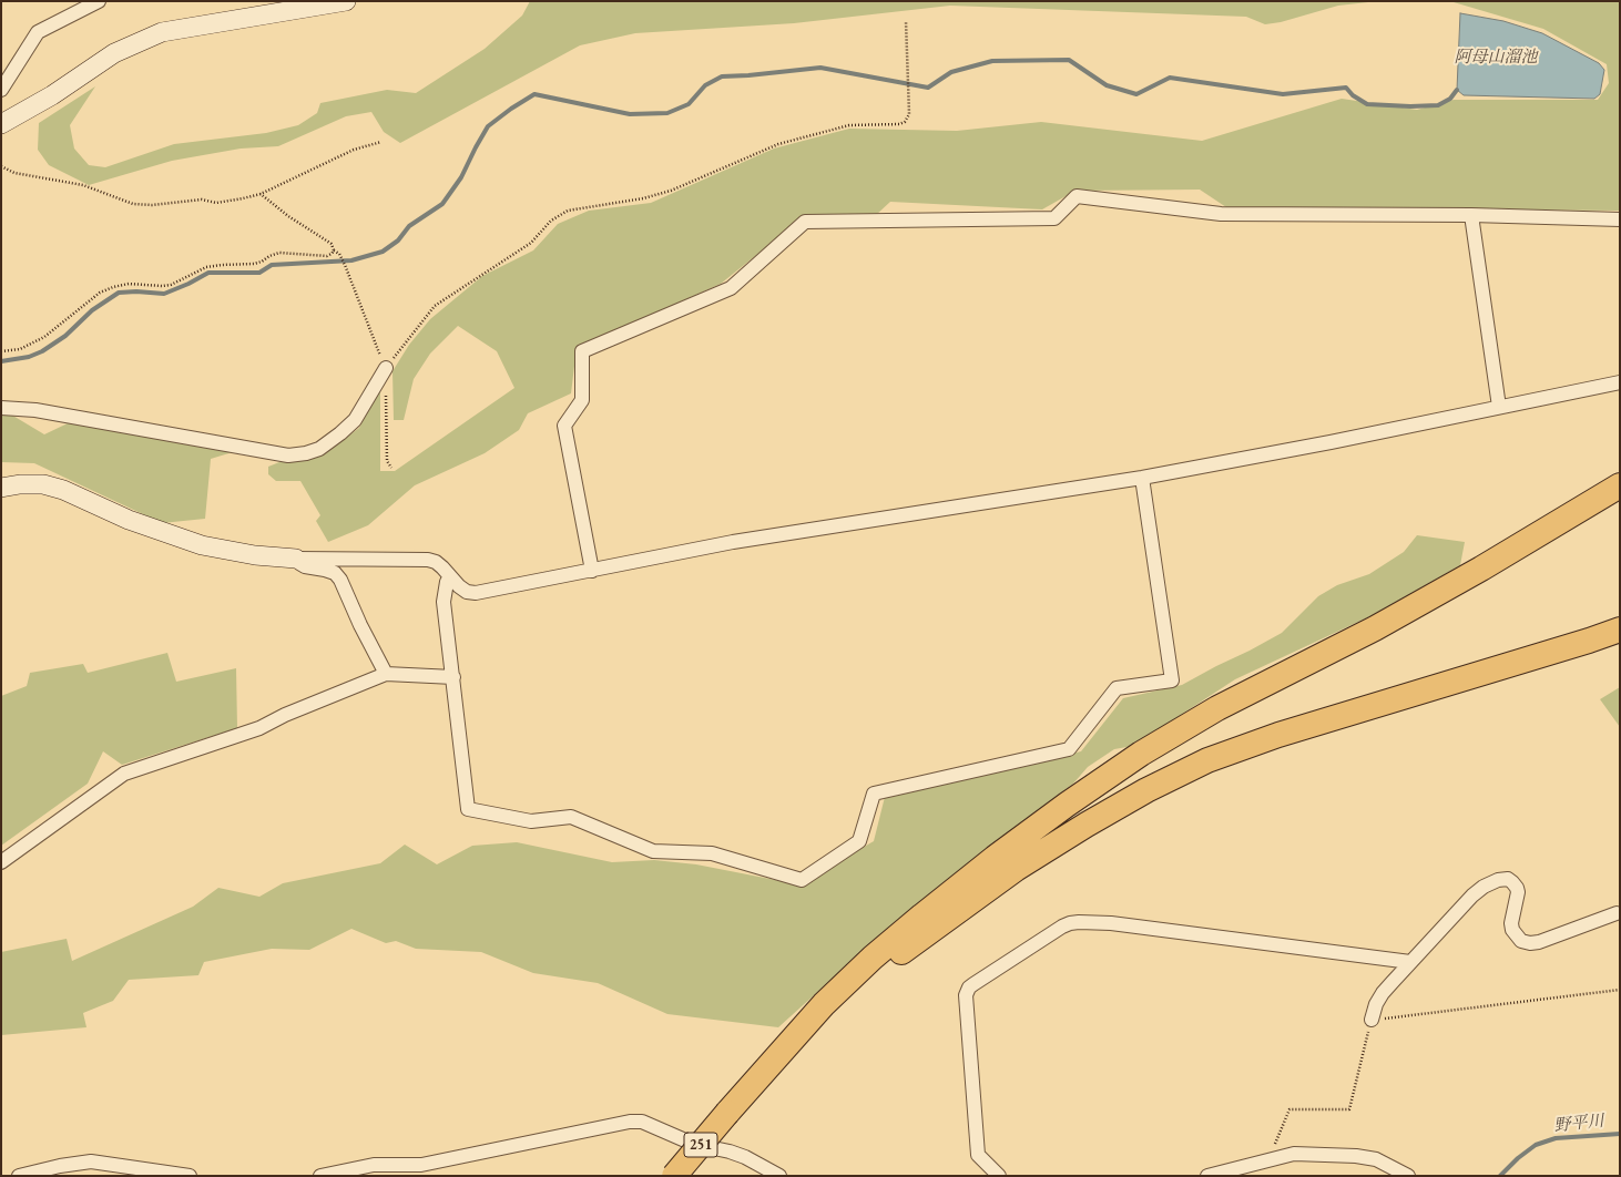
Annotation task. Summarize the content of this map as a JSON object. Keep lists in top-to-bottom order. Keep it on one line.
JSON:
{"streets":{"highway":["251"]},"water":["阿母山溜池","野平川"]}
